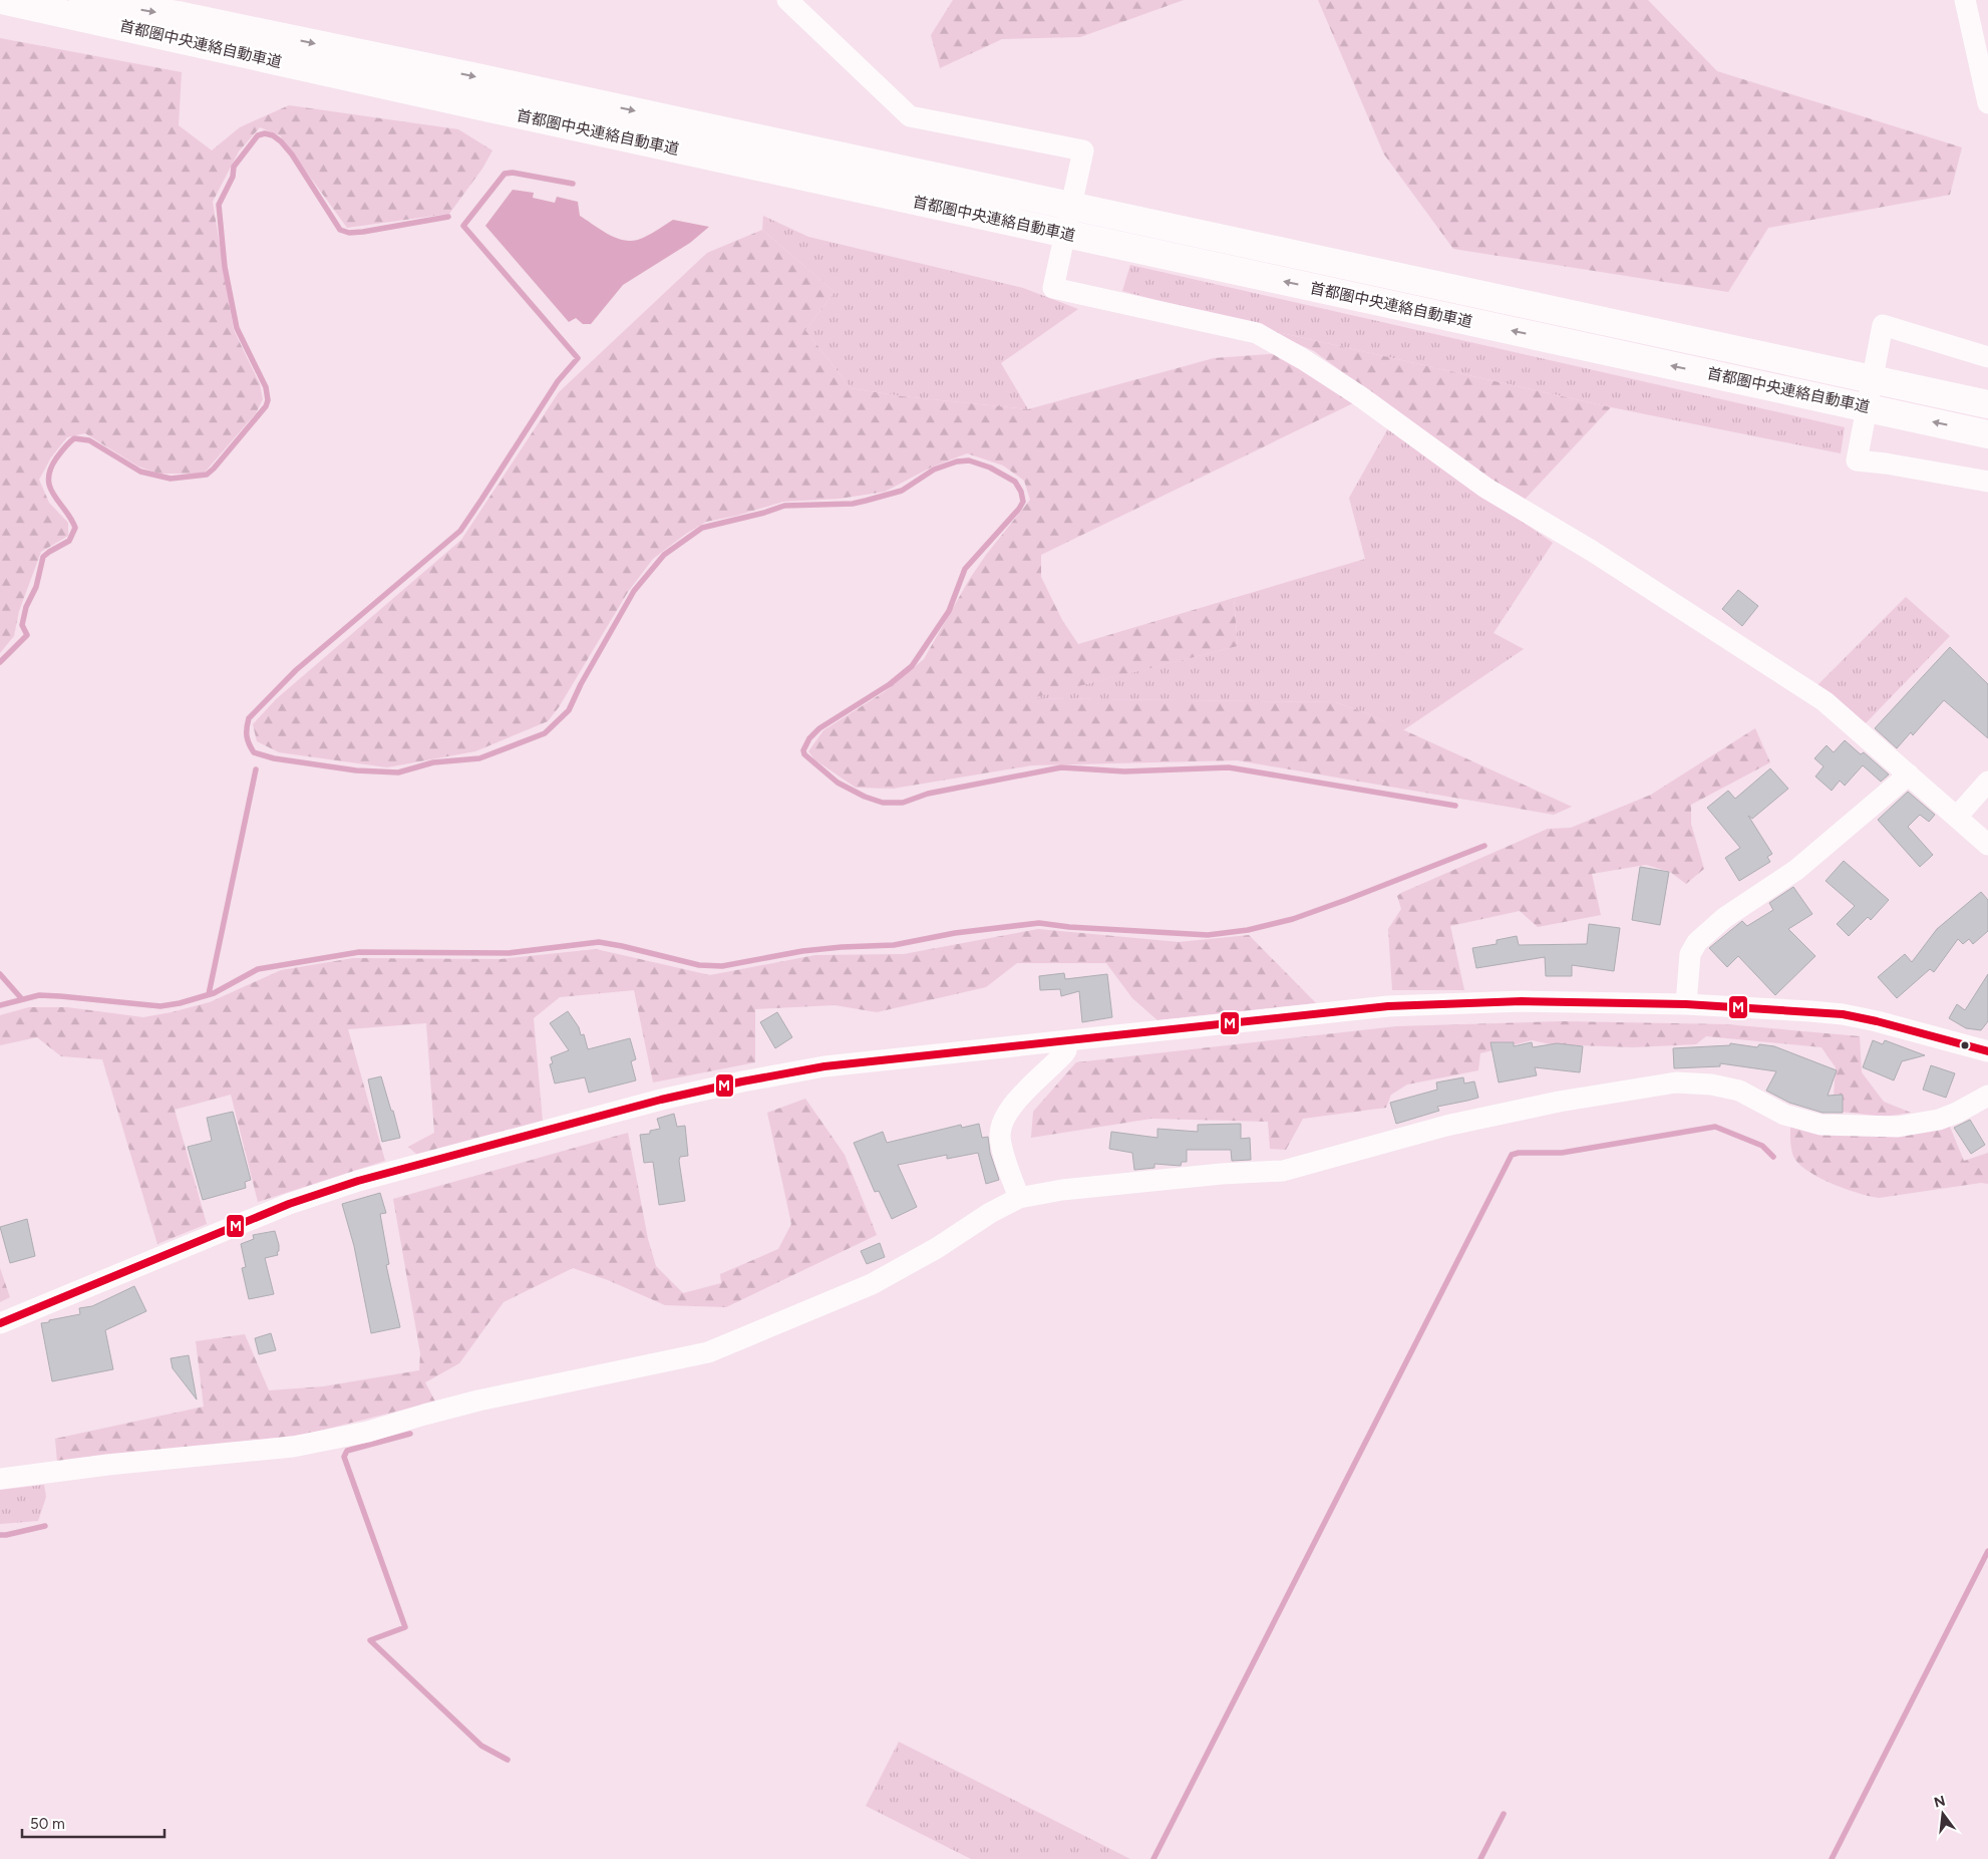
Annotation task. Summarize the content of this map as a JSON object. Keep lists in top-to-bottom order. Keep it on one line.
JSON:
{"streets":{"highway":["首都圏中央連絡自動車道"]},"lines":["transit line M"],"scale_bar":"50 m","north":"top"}
